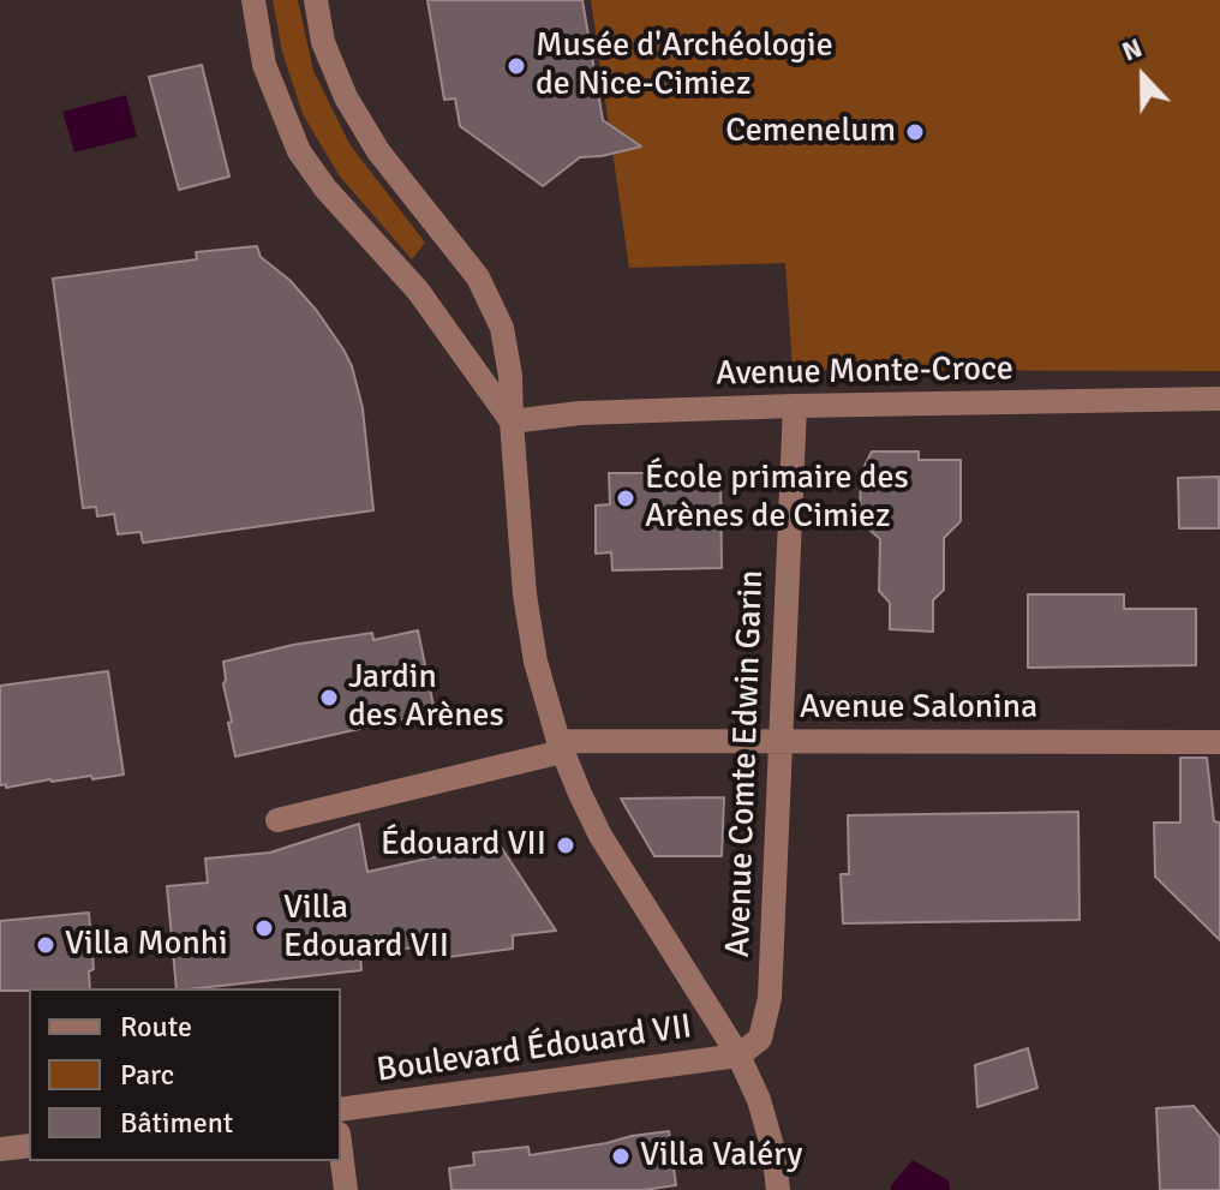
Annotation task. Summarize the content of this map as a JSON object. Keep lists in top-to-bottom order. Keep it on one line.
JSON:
{"streets":{"street":["Avenue Monte-Croce","Avenue Salonina","Avenue Comte Edwin Garin","Boulevard Édouard VII"]},"crossings":[["Avenue Monte-Croce","Avenue Comte Edwin Garin"],["Avenue Salonina","Avenue Comte Edwin Garin"],["Avenue Comte Edwin Garin","Boulevard Édouard VII"]],"places":["Musée d'Archéologie de Nice-Cimiez","Cemenelum","École primaire des Arènes de Cimiez","Jardin des Arènes","Édouard VII","Villa Edouard VII","Villa Monhi","Villa Valéry"],"legend":["Route","Parc","Bâtiment"],"north":"top"}
